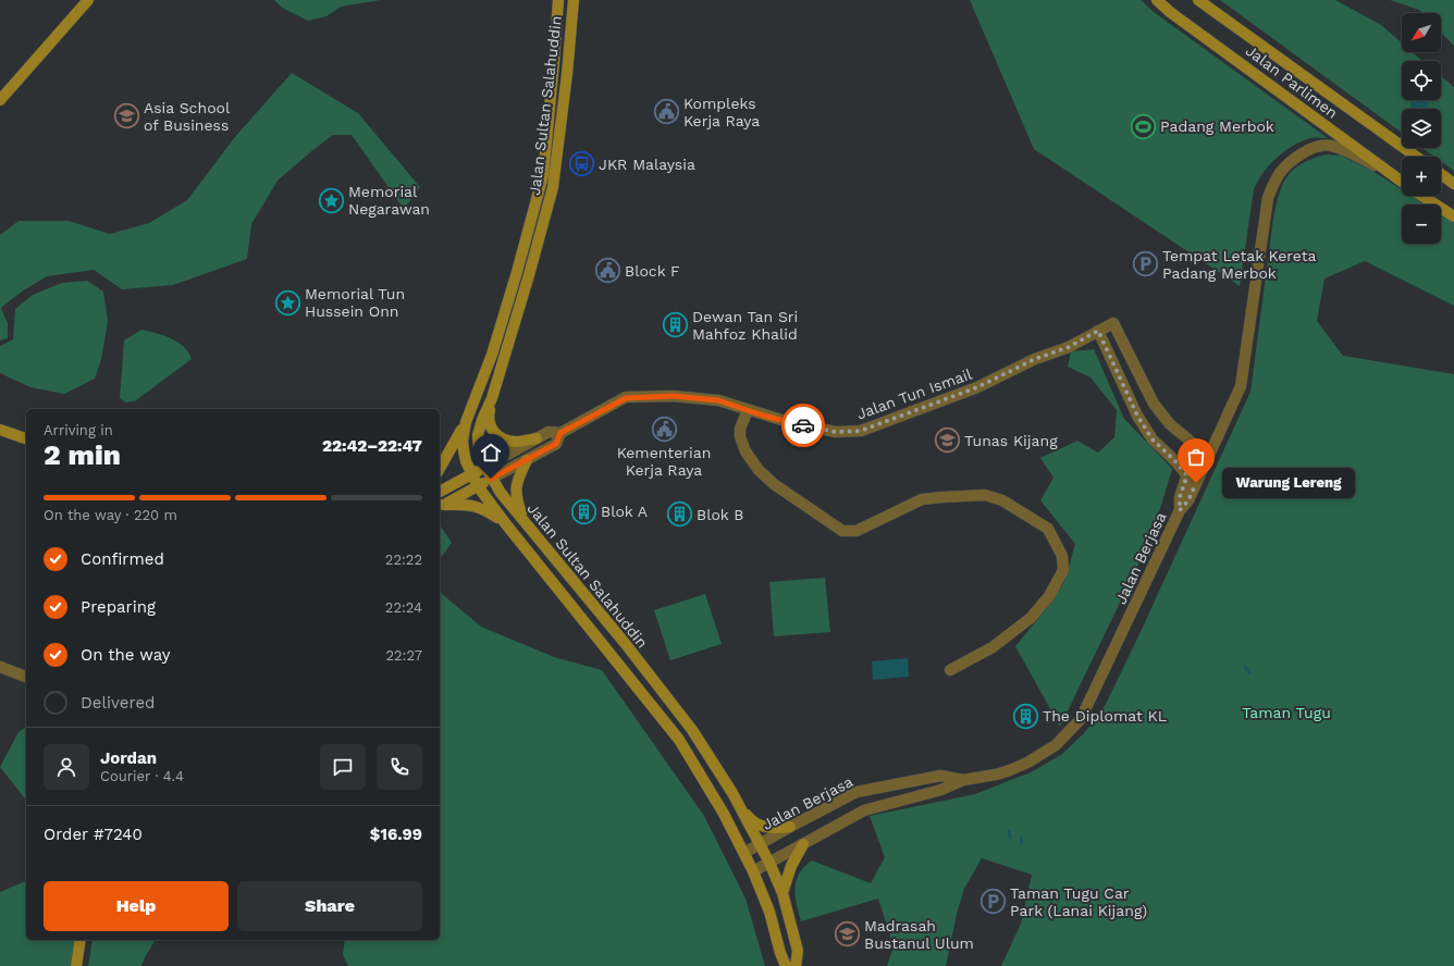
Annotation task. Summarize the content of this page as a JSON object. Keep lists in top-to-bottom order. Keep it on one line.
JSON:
{"streets":{"street":["Jalan Parlimen","Jalan Sultan Salahuddin","Jalan Tun Ismail","Jalan Berjasa"]},"crossings":[["Jalan Parlimen","Jalan Berjasa"],["Jalan Sultan Salahuddin","Jalan Tun Ismail"],["Jalan Sultan Salahuddin","Jalan Berjasa"],["Jalan Tun Ismail","Jalan Berjasa"]],"parks":["Taman Tugu"],"places":{"public building":["Kompleks Kerja Raya","Block F","Kementerian Kerja Raya"],"school or university":["Asia School of Business","Tunas Kijang","Madrasah Bustanul Ulum"],"sports":["Padang Merbok"],"bus stop":["JKR Malaysia"],"place":["Memorial Negarawan","Memorial Tun Hussein Onn"],"parking":["Tempat Letak Kereta Padang Merbok","Taman Tugu Car Park (Lanai Kijang)"],"building":["Dewan Tan Sri Mahfoz Khalid","Blok A","Blok B","The Diplomat KL"],"other":["Warung Lereng"]},"north":"bottom left","page":{"map_buttons":["+","−"],"heading":["2 min","Arriving in","22:42–22:47"],"panel":["Jordan","Courier · 4.4","Order #7240","$16.99"],"bubble":"Warung Lereng","bar":"On the way · 220 m","list":[["Confirmed","22:22"],["Preparing","22:24"],["On the way","22:27"],"Delivered"],"buttons":["Help","Share"]}}
